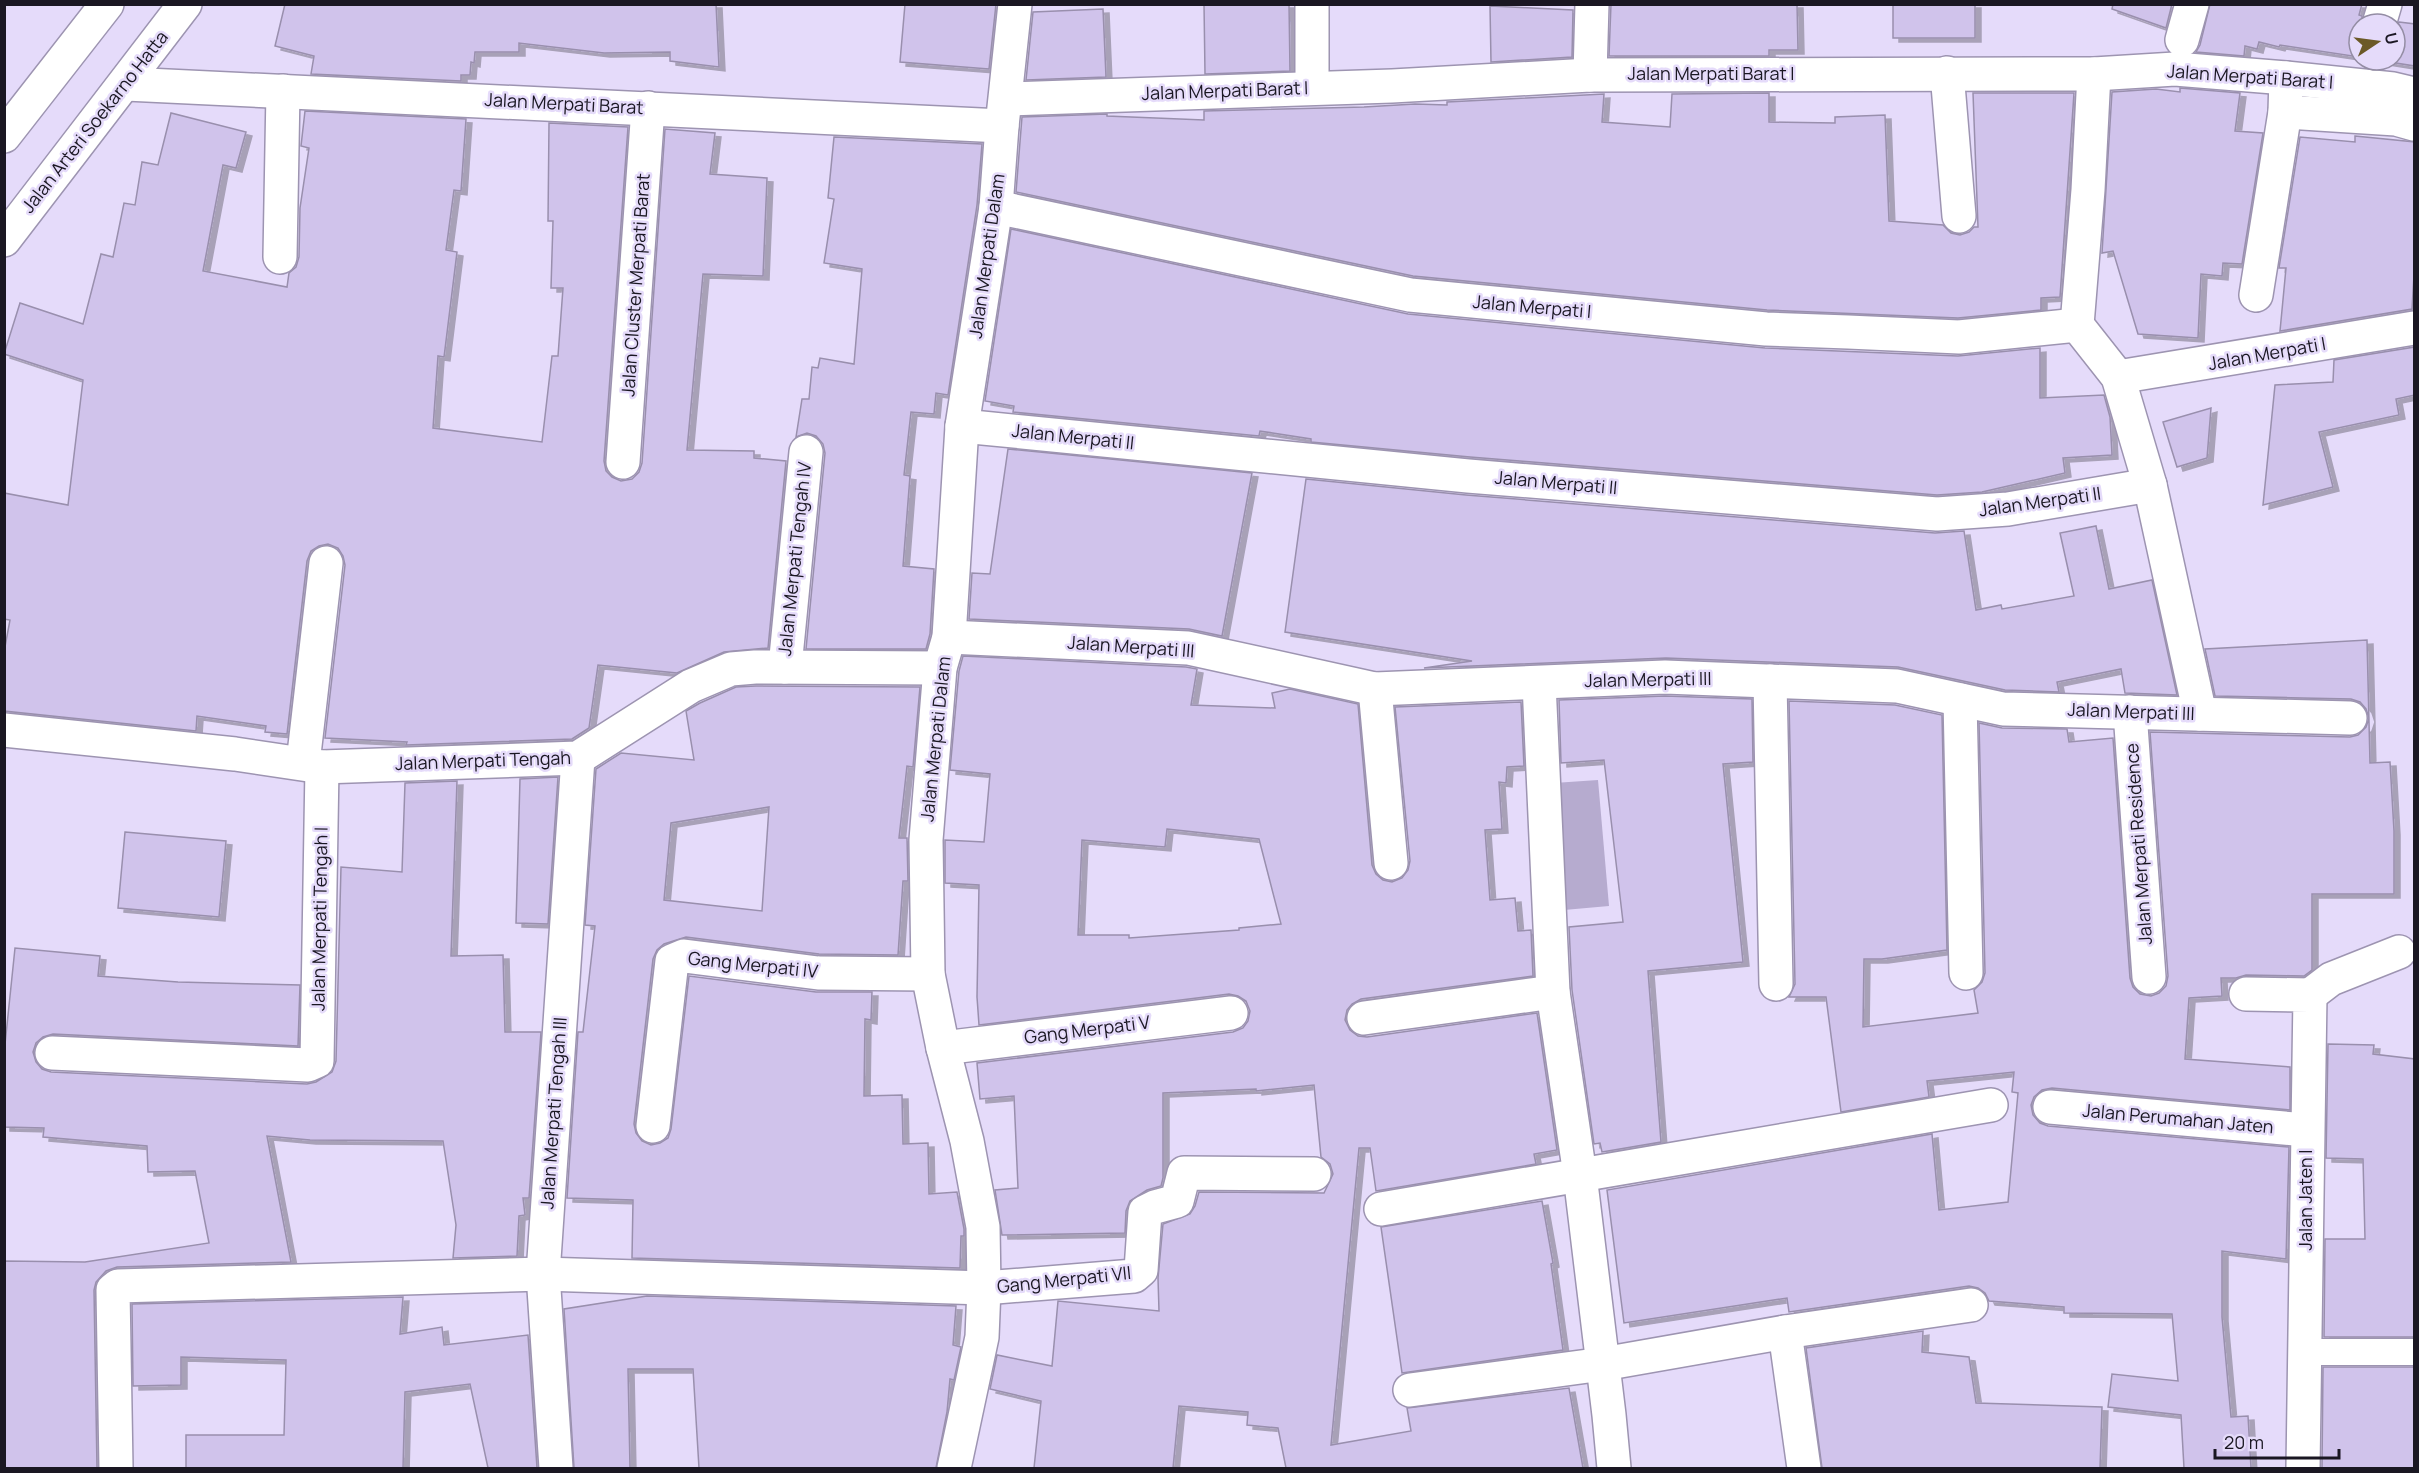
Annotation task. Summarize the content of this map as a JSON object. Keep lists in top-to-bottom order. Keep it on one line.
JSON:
{"streets":{"street":["Jalan Merpati Barat I","Jalan Merpati Barat","Jalan Arteri Soekarno Hatta","Jalan Merpati Dalam","Jalan Cluster Merpati Barat","Jalan Merpati I","Jalan Merpati II","Jalan Merpati Tengah IV","Jalan Merpati III","Jalan Merpati Tengah","Jalan Merpati Residence","Jalan Merpati Tengah I","Gang Merpati IV","Gang Merpati V","Jalan Merpati Tengah III","Jalan Perumahan Jaten","Jalan Jaten I","Gang Merpati VII"]},"crossings":[["Jalan Merpati Barat I","Jalan Merpati Barat"],["Jalan Merpati Barat I","Jalan Merpati Dalam"],["Jalan Merpati Barat","Jalan Arteri Soekarno Hatta"],["Jalan Merpati Barat","Jalan Merpati Dalam"],["Jalan Merpati Barat","Jalan Cluster Merpati Barat"],["Jalan Merpati Dalam","Jalan Merpati I"],["Jalan Merpati Dalam","Jalan Merpati II"],["Jalan Merpati Dalam","Jalan Merpati III"],["Jalan Merpati Dalam","Jalan Merpati Tengah"],["Jalan Merpati Dalam","Gang Merpati IV"],["Jalan Merpati Dalam","Gang Merpati V"],["Jalan Merpati Dalam","Gang Merpati VII"],["Jalan Merpati Tengah IV","Jalan Merpati Tengah"],["Jalan Merpati III","Jalan Merpati Residence"],["Jalan Merpati Tengah","Jalan Merpati Tengah I"],["Jalan Merpati Tengah","Jalan Merpati Tengah III"],["Jalan Perumahan Jaten","Jalan Jaten I"]],"scale_bar":"20 m","north":"right"}
